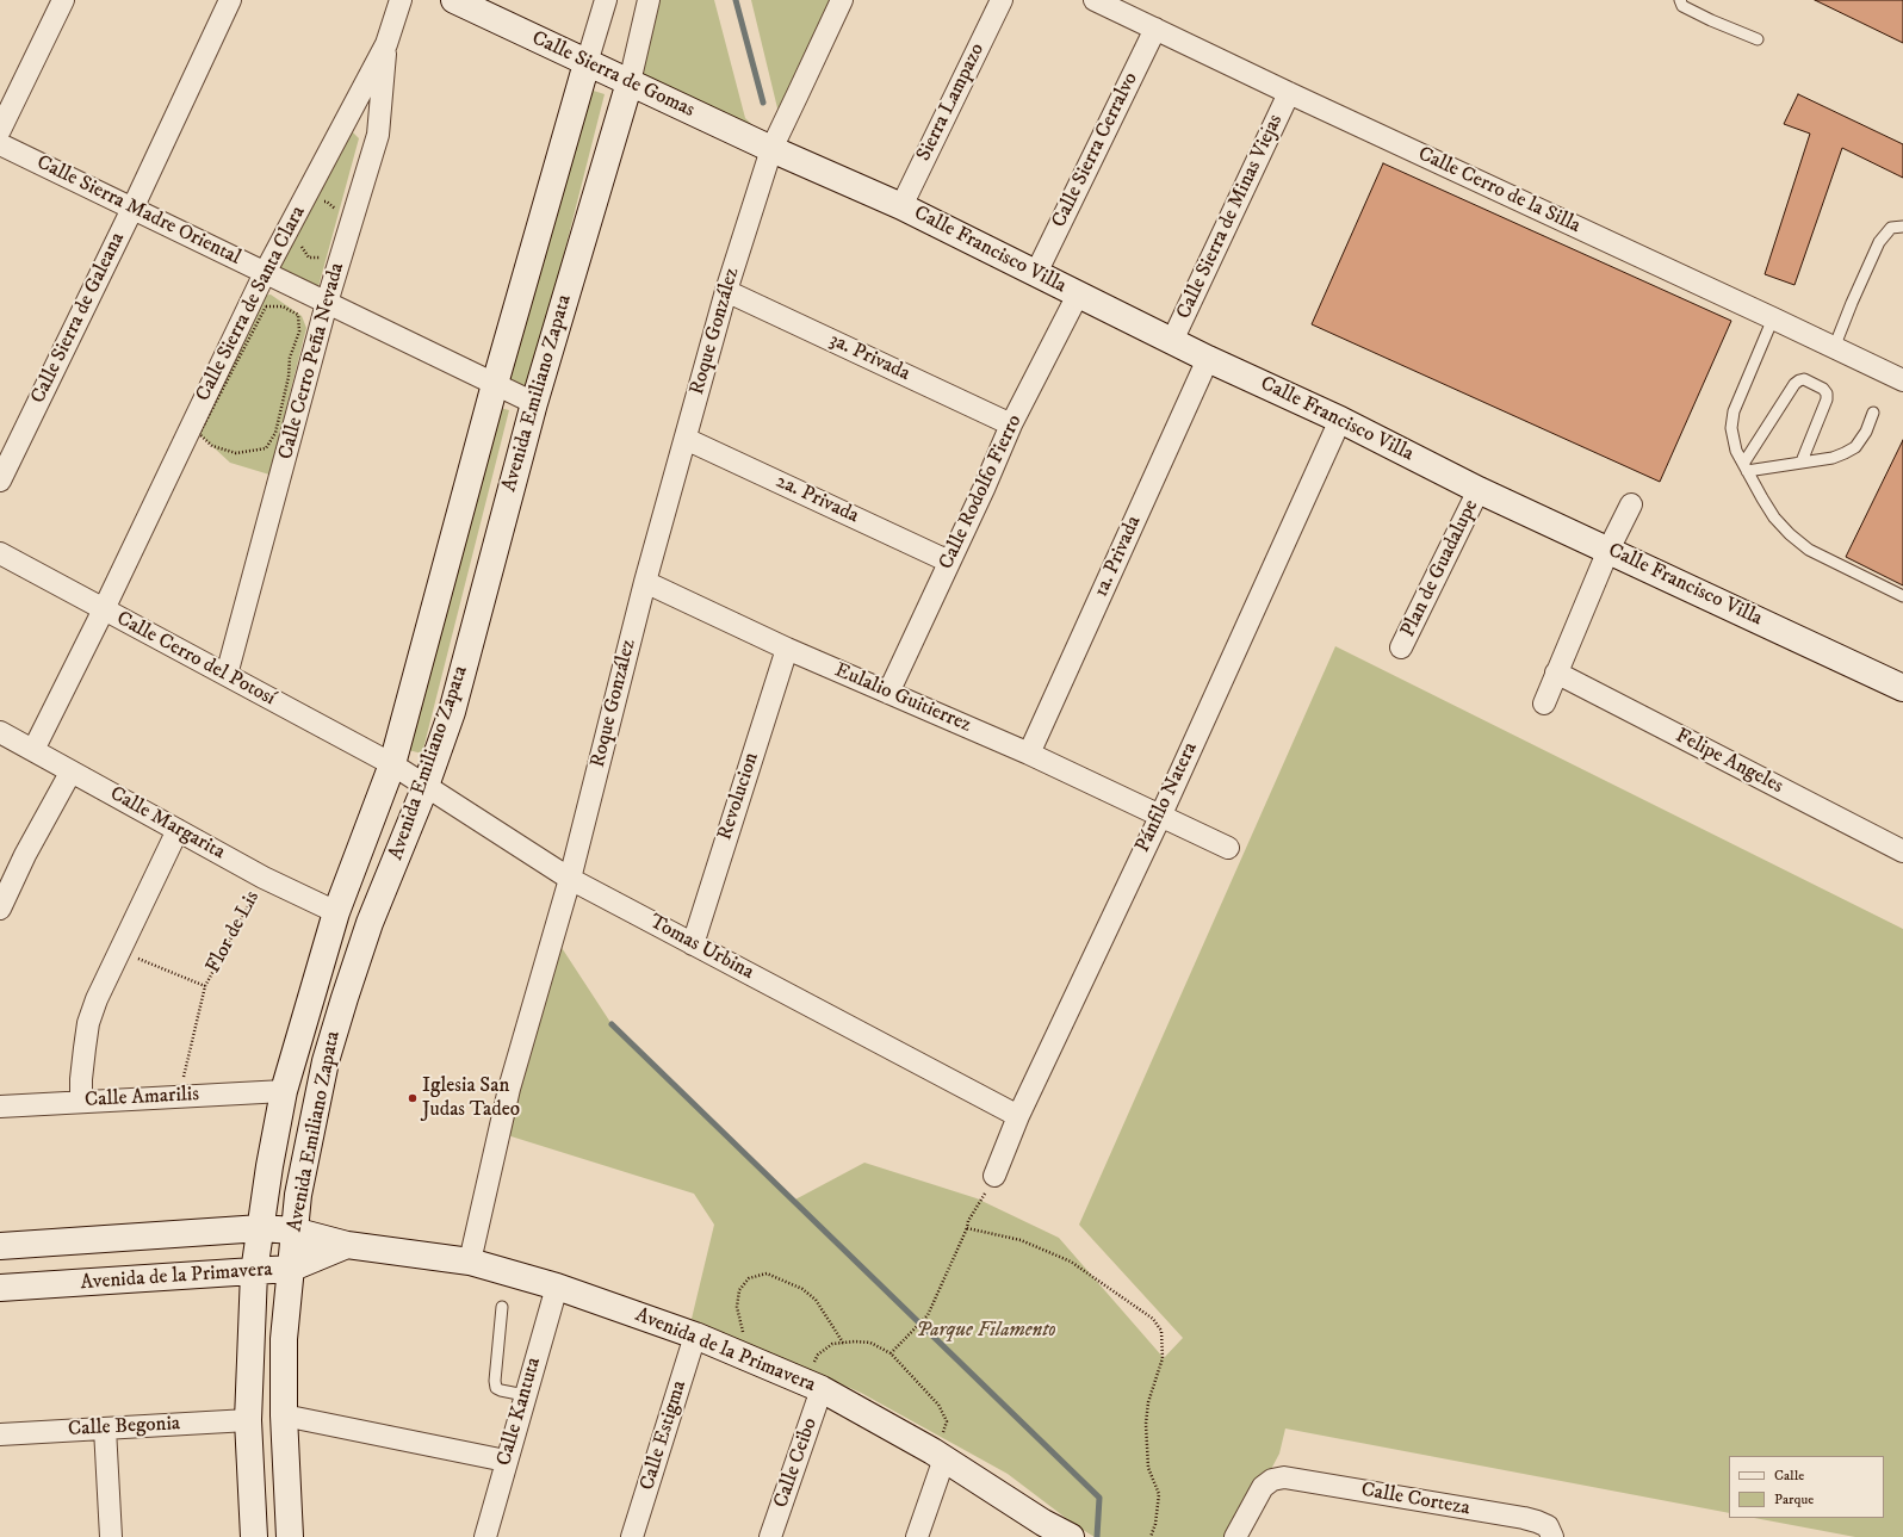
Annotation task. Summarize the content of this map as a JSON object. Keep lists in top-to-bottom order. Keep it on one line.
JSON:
{"streets":{"street":["Calle Sierra de Gomas","Sierra Lampazo","Calle Sierra Cerralvo","Calle Cerro de la Silla","Calle Sierra Madre Oriental","Calle Sierra de Minas Viejas","Calle Francisco Villa","Calle Sierra de Santa Clara","Calle Sierra de Galeana","Roque González","3a. Privada","Calle Cerro Peña Nevada","Avenida Emiliano Zapata","Calle Rodolfo Fierro","2a. Privada","1a. Privada","Plan de Guadalupe","Calle Cerro del Potosí","Eulalio Guitierrez","Felipe Angeles","Revolucion","Pánfilo Natera","Calle Margarita","Tomas Urbina","Calle Amarilis","Avenida de la Primavera","Calle Kantuta","Calle Begonia","Calle Estigma","Calle Ceibo","Calle Corteza"],"path":["Flor de Lis"]},"crossings":[["Calle Sierra de Gomas","Calle Francisco Villa"],["Calle Sierra de Gomas","Roque González"],["Calle Sierra de Gomas","Avenida Emiliano Zapata"],["Sierra Lampazo","Calle Francisco Villa"],["Calle Sierra Cerralvo","Calle Cerro de la Silla"],["Calle Sierra Cerralvo","Calle Francisco Villa"],["Calle Cerro de la Silla","Calle Sierra de Minas Viejas"],["Calle Sierra Madre Oriental","Calle Sierra de Santa Clara"],["Calle Sierra Madre Oriental","Calle Sierra de Galeana"],["Calle Sierra Madre Oriental","Calle Cerro Peña Nevada"],["Calle Sierra Madre Oriental","Avenida Emiliano Zapata"],["Calle Sierra de Minas Viejas","Calle Francisco Villa"],["Calle Francisco Villa","Roque González"],["Calle Francisco Villa","Calle Rodolfo Fierro"],["Calle Francisco Villa","1a. Privada"],["Calle Francisco Villa","Plan de Guadalupe"],["Calle Francisco Villa","Pánfilo Natera"],["Calle Sierra de Santa Clara","Calle Cerro Peña Nevada"],["Calle Sierra de Santa Clara","Calle Cerro del Potosí"],["Calle Sierra de Santa Clara","Calle Margarita"],["Roque González","3a. Privada"],["Roque González","2a. Privada"],["Roque González","Eulalio Guitierrez"],["Roque González","Tomas Urbina"],["Roque González","Avenida de la Primavera"],["3a. Privada","Calle Rodolfo Fierro"],["Calle Cerro Peña Nevada","Calle Cerro del Potosí"],["Avenida Emiliano Zapata","Calle Cerro del Potosí"],["Avenida Emiliano Zapata","Calle Margarita"],["Avenida Emiliano Zapata","Tomas Urbina"],["Avenida Emiliano Zapata","Calle Amarilis"],["Avenida Emiliano Zapata","Avenida de la Primavera"],["Avenida Emiliano Zapata","Calle Begonia"],["Calle Rodolfo Fierro","2a. Privada"],["Calle Rodolfo Fierro","Eulalio Guitierrez"],["1a. Privada","Eulalio Guitierrez"],["Calle Cerro del Potosí","Tomas Urbina"],["Eulalio Guitierrez","Revolucion"],["Eulalio Guitierrez","Pánfilo Natera"],["Revolucion","Tomas Urbina"],["Pánfilo Natera","Tomas Urbina"],["Calle Margarita","Flor de Lis"],["Flor de Lis","Calle Amarilis"],["Avenida de la Primavera","Calle Kantuta"],["Avenida de la Primavera","Calle Estigma"],["Avenida de la Primavera","Calle Ceibo"]],"parks":["Parque Filamento"],"places":["Iglesia San Judas Tadeo"],"legend":["Calle","Parque"]}
